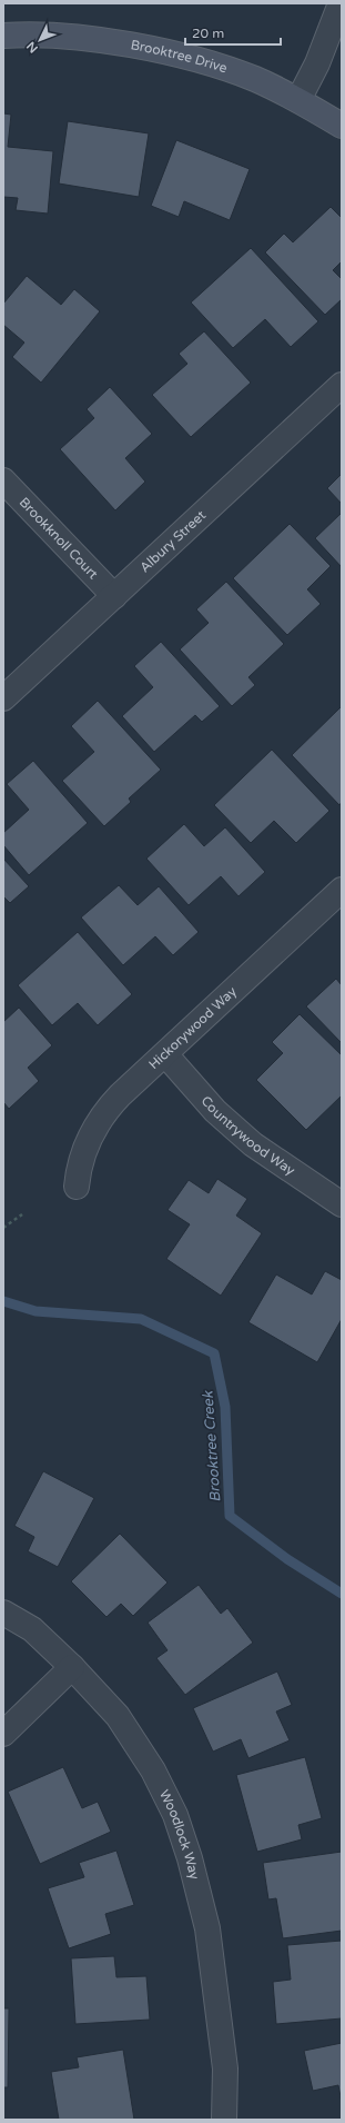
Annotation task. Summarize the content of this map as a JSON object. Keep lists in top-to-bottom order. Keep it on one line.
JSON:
{"streets":{"street":["Brooktree Drive","Brookknoll Court","Albury Street","Hickorywood Way","Countrywood Way","Woodlock Way"]},"crossings":[["Brookknoll Court","Albury Street"],["Hickorywood Way","Countrywood Way"]],"water":["Brooktree Creek"],"scale_bar":"20 m","north":"bottom left"}
